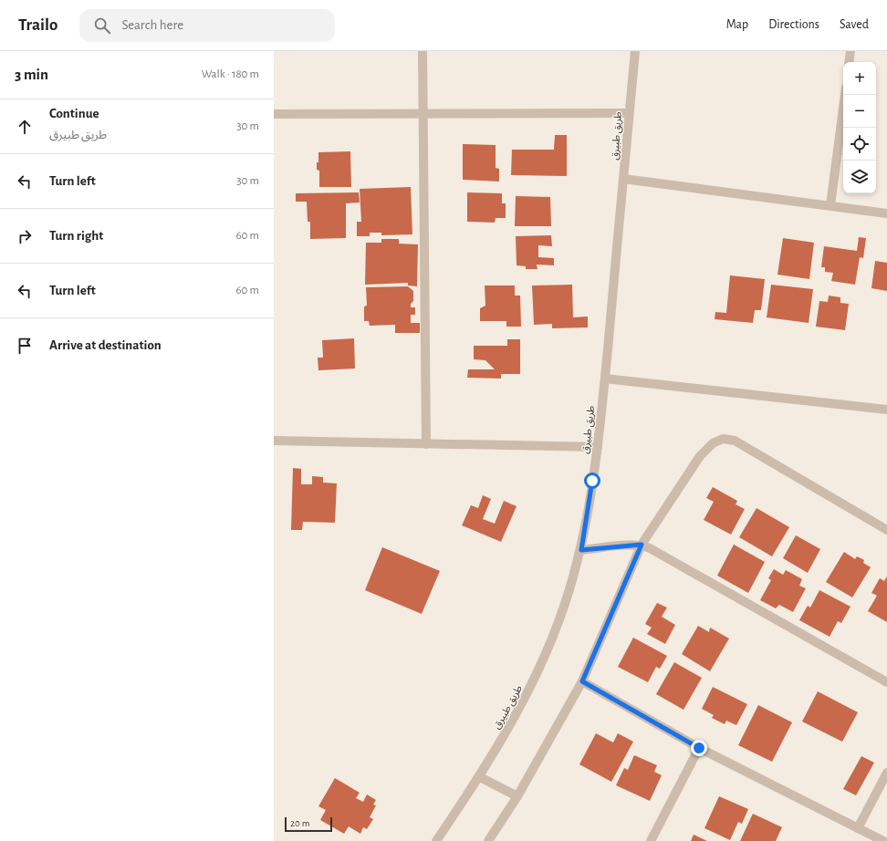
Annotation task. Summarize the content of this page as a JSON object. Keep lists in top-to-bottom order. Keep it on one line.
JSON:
{"streets":{"street":["طريق طبيرق"]},"scale_bar":"20 m","page":{"header":"Trailo","search":"Search here","nav":["Map","Directions","Saved"],"heading":["3 min","Walk · 180 m"],"map_buttons":["+","−"],"list":[["Continue","طريق طبيرق","30 m"],["Turn left","30 m"],["Turn right","60 m"],["Turn left","60 m"],"Arrive at destination"],"scale":"20 m"}}
